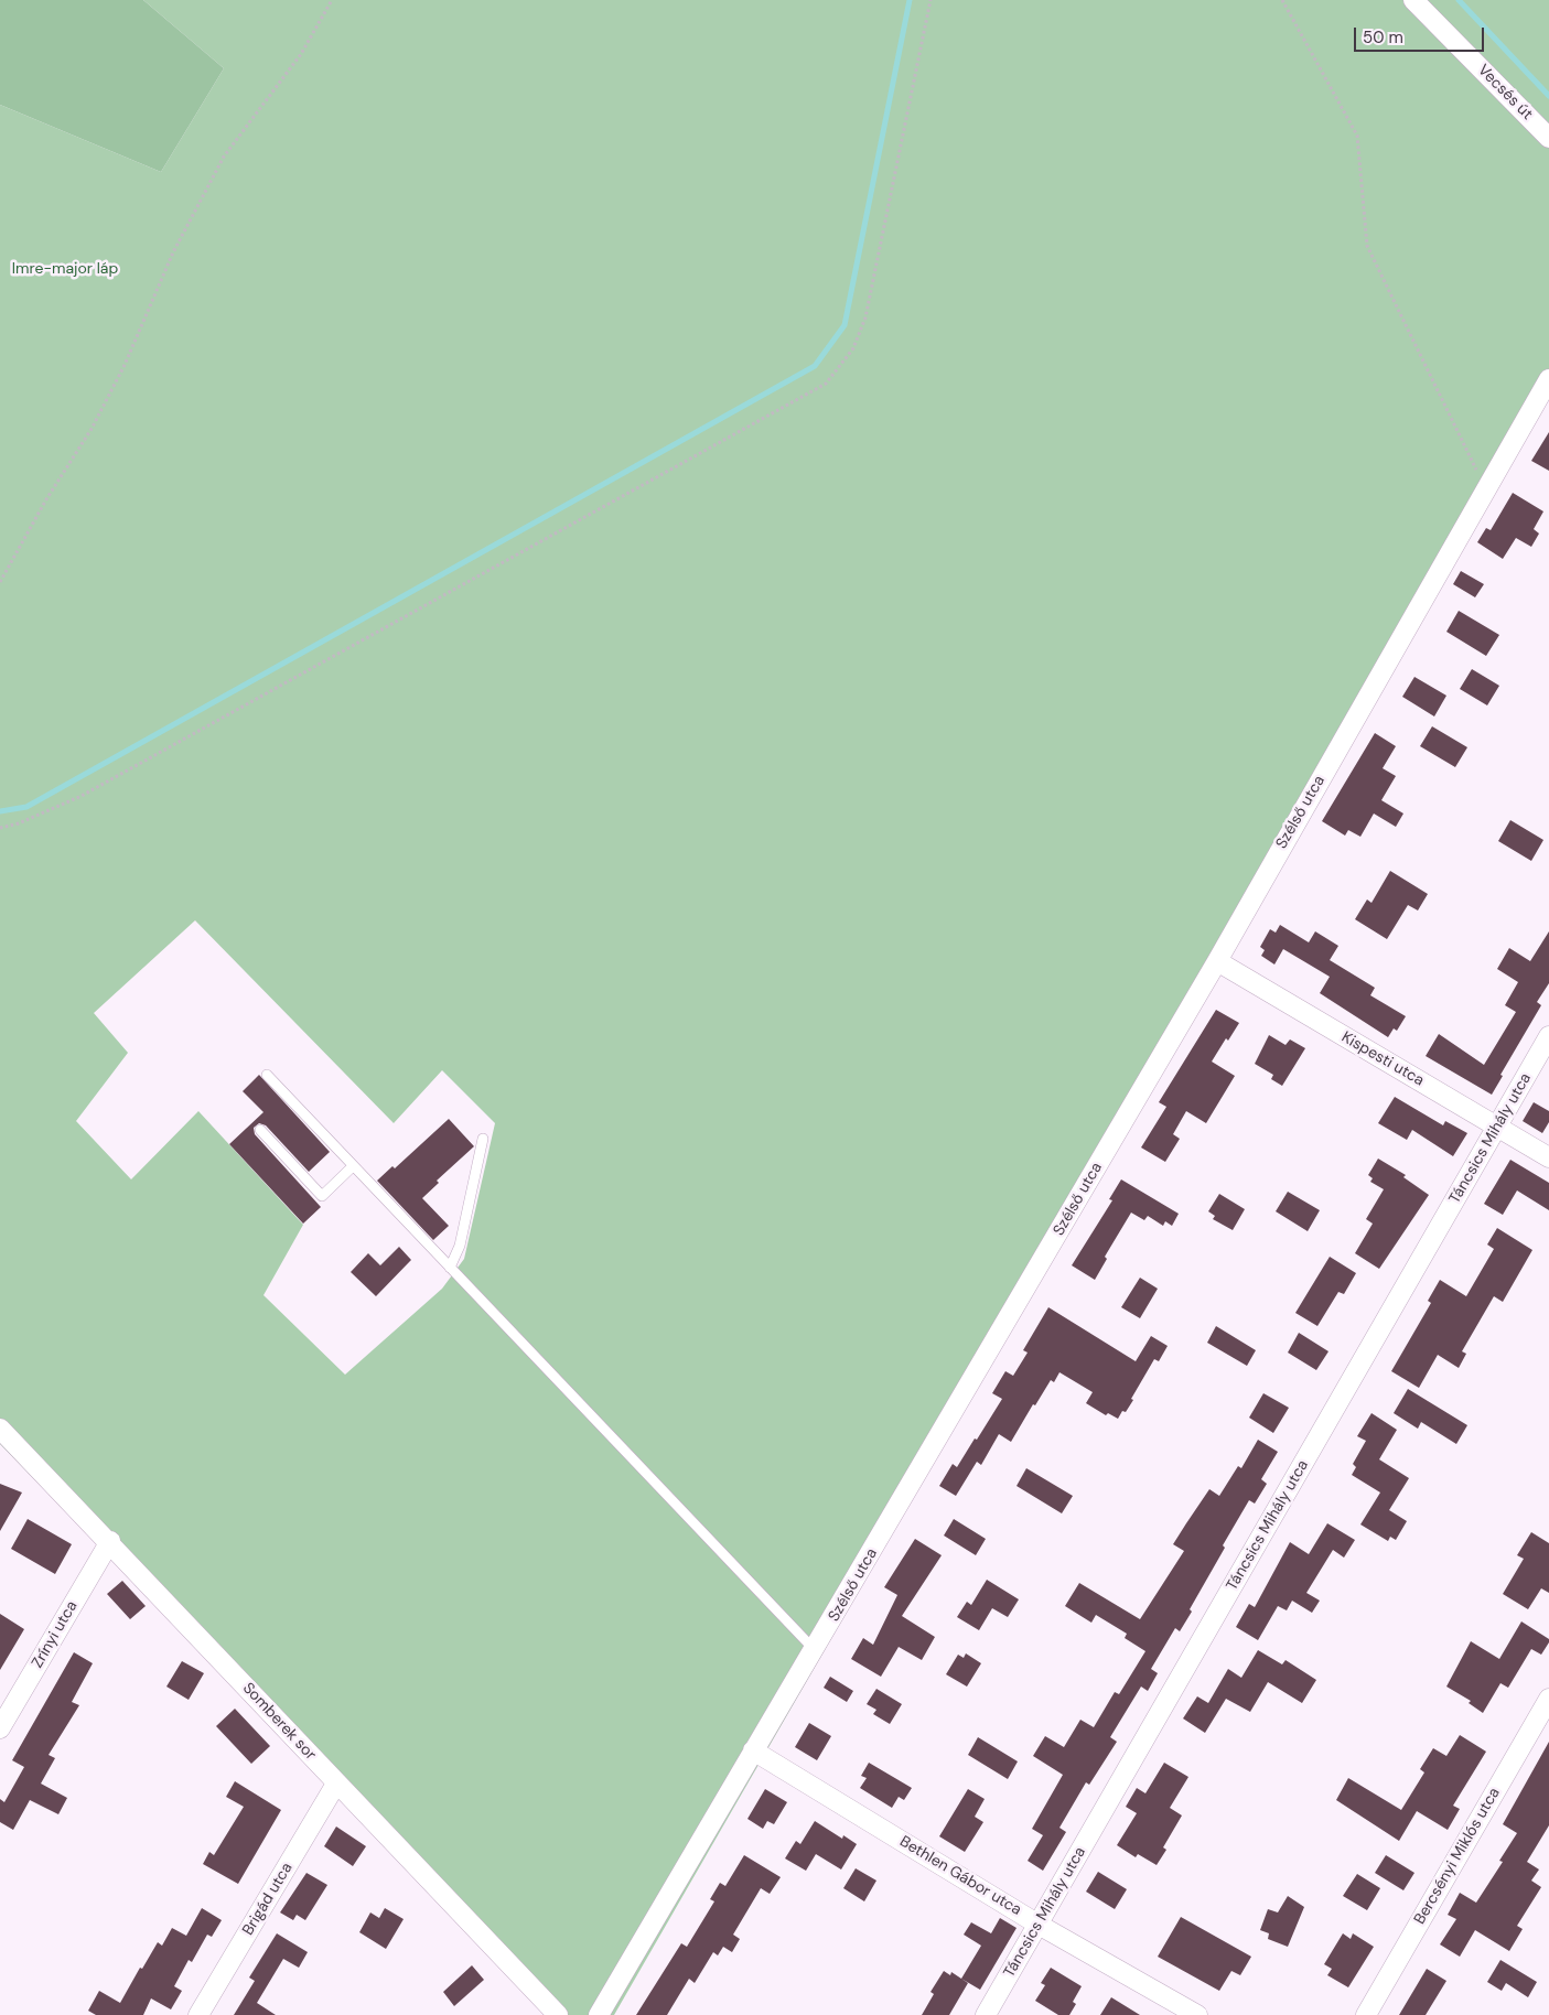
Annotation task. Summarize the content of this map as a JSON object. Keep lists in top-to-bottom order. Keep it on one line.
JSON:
{"streets":{"street":["Vecsés út","Szélső utca","Kispesti utca","Táncsics Mihály utca","Zrínyi utca","Somberek sor","Bercsényi Miklós utca","Bethlen Gábor utca","Brigád utca"]},"crossings":[["Szélső utca","Kispesti utca"],["Szélső utca","Bethlen Gábor utca"],["Kispesti utca","Táncsics Mihály utca"],["Táncsics Mihály utca","Bethlen Gábor utca"],["Zrínyi utca","Somberek sor"],["Somberek sor","Brigád utca"]],"parks":["Imre-major láp"],"scale_bar":"50 m"}
